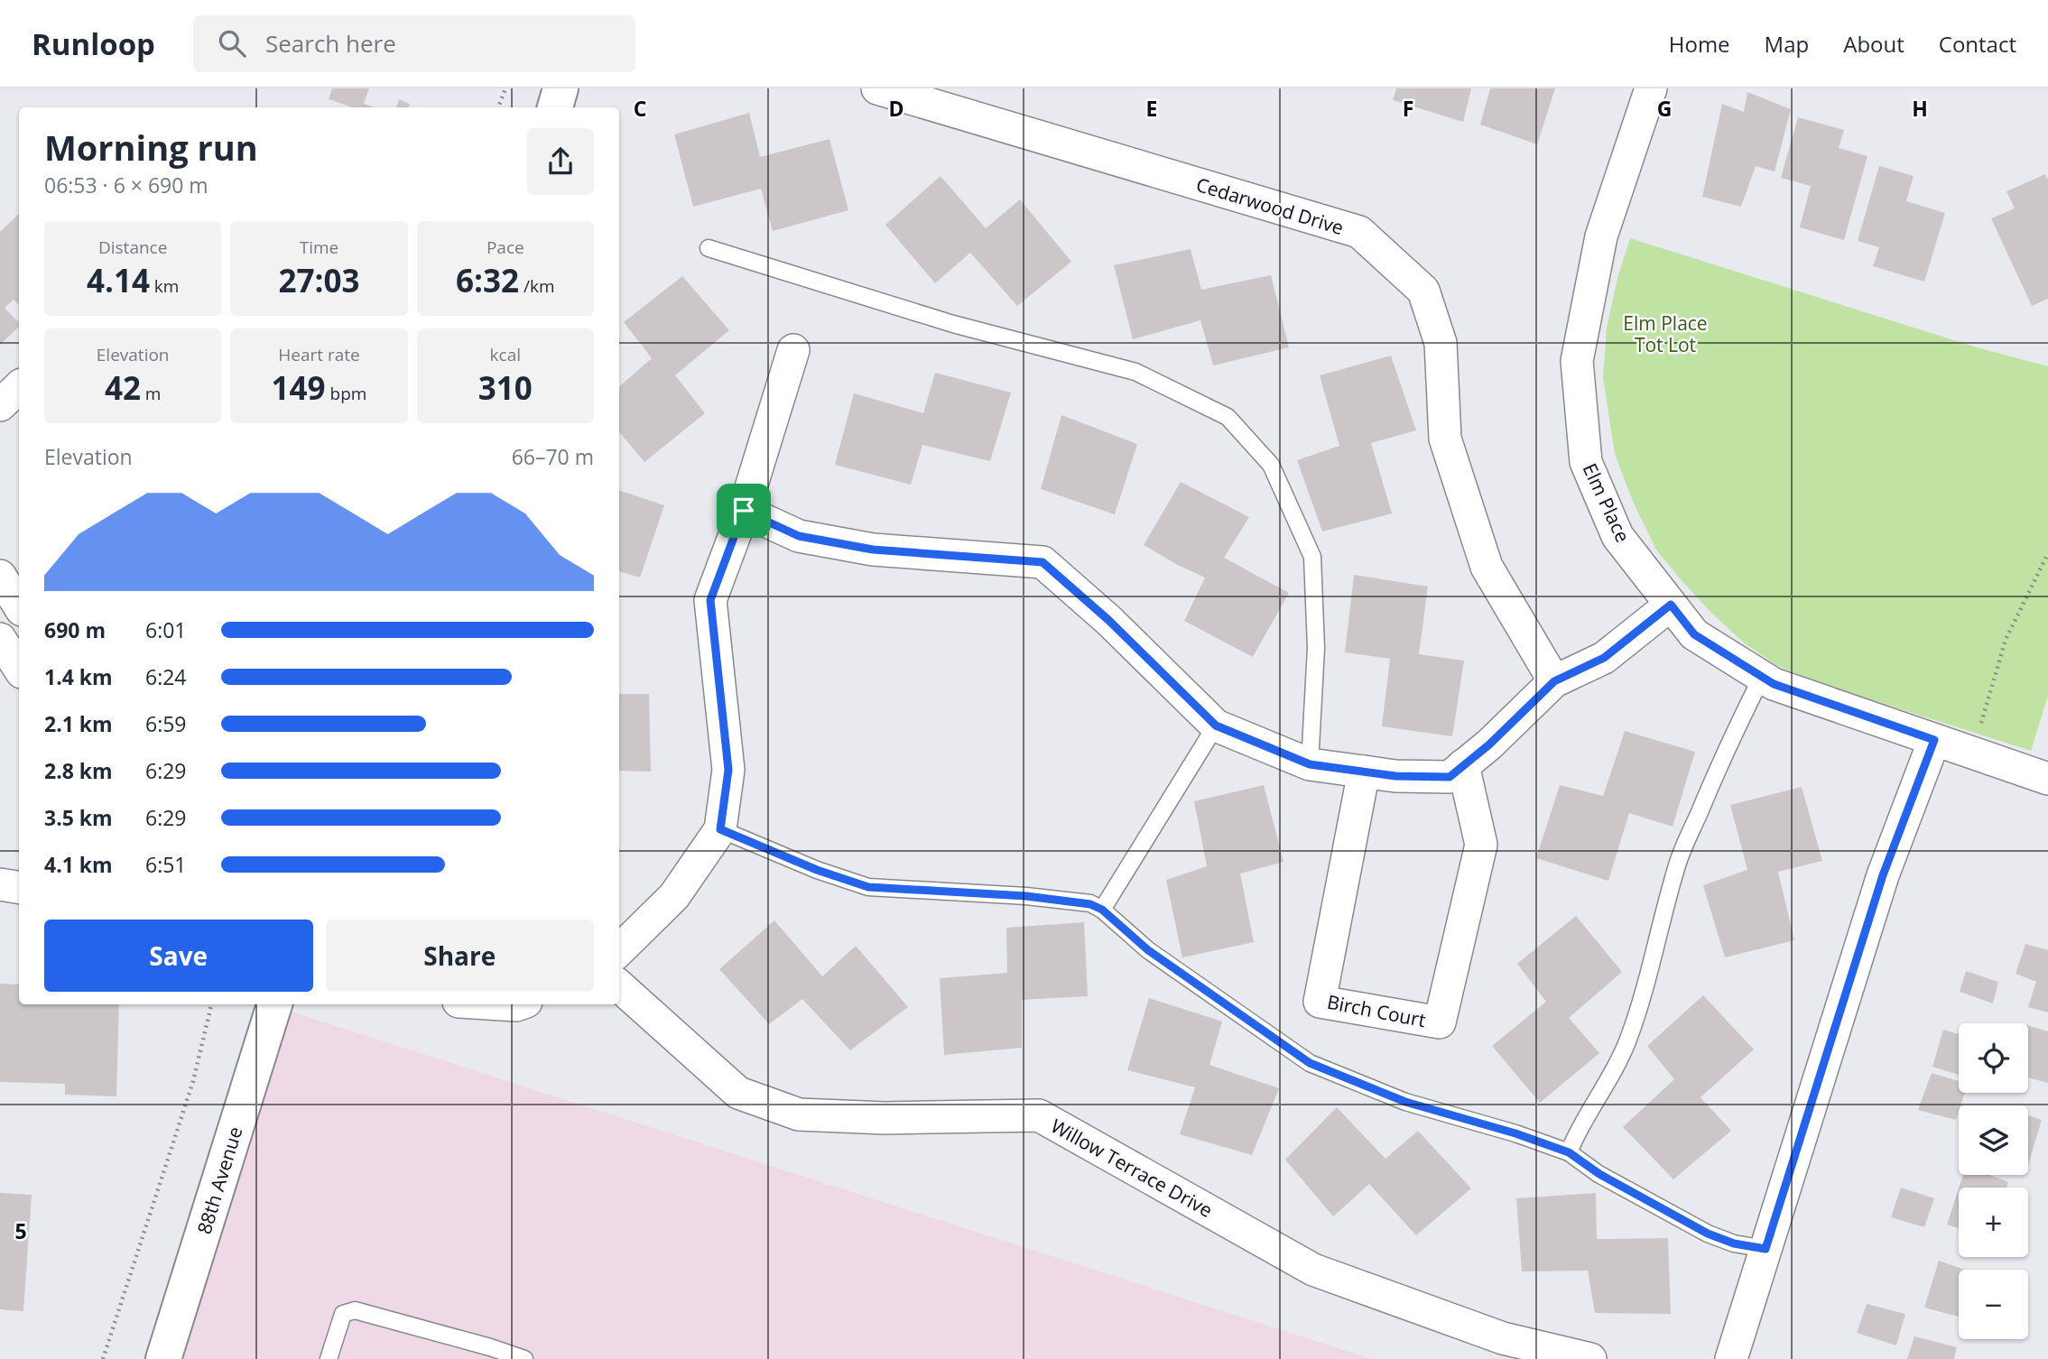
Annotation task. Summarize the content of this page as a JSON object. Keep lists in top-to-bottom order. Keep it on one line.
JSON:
{"streets":{"street":["Cedarwood Drive","Elm Place","Birch Court","Willow Terrace Drive","88th Avenue"]},"parks":["Elm Place Tot Lot"],"page":{"header":"Runloop","search":"Search here","nav":["Home","Map","About","Contact"],"heading":["Morning run","06:53 · 6 × 690 m"],"stats":[["Distance","4.14 km"],["Time","27:03"],["Pace","6:32 /km"],["Elevation","42 m"],["Heart rate","149 bpm"],["kcal","310"]],"chart":["Elevation","66–70 m"],"list":[{"name":"690 m","note":"6:01"},{"name":"1.4 km","note":"6:24"},{"name":"2.1 km","note":"6:59"},{"name":"2.8 km","note":"6:29"},{"name":"3.5 km","note":"6:29"},{"name":"4.1 km","note":"6:51"}],"buttons":["Save","Share"],"map_buttons":["+","−"]},"grid":{"columns":["C","D","E","F","G","H"],"rows":["5"]}}
